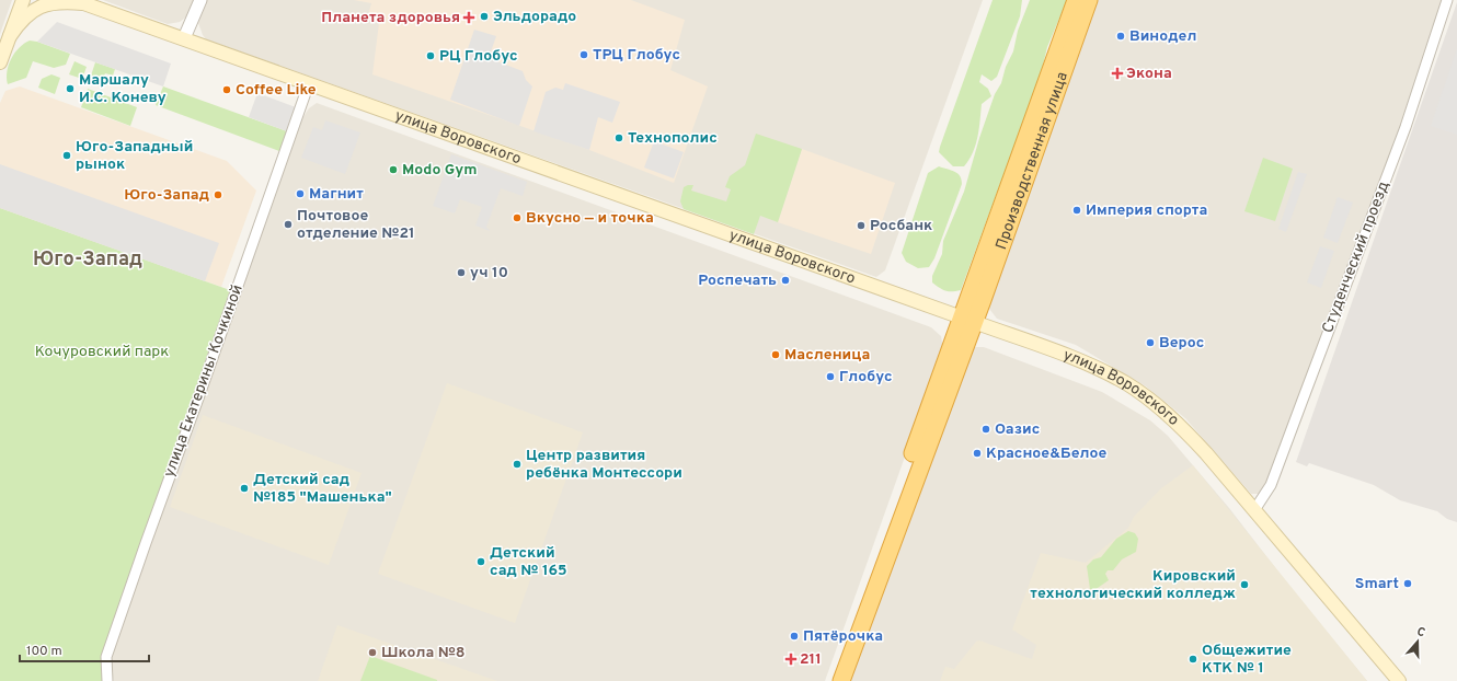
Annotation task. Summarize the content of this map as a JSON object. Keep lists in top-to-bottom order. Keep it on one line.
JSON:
{"streets":{"highway":["Производственная улица"],"main road":["улица Воровского"],"street":["Студенческий проезд","улица Екатерины Кочкиной"]},"crossings":[["улица Воровского","Производственная улица"],["улица Воровского","Студенческий проезд"],["улица Воровского","улица Екатерины Кочкиной"]],"districts":["Юго-Запад"],"parks":["Кочуровский парк"],"places":{"other":["Эльдорадо","Винодел","ТРЦ Глобус","РЦ Глобус","Маршалу И.С. Коневу","Coffee Like","Технополис","Юго-Западный рынок","Modo Gym","Магнит","Юго-Запад","Империя спорта","Вкусно — и точка","Почтовое отделение №21","Росбанк","уч 10","Роспечать","Верос","Масленица","Глобус","Оазис","Красное&Белое","Центр развития ребёнка Монтессори","Детский сад №185 \"Машенька\"","Детский сад № 165","Smart","Кировский технологический колледж","Пятёрочка","Школа №8","Общежитие КТК № 1"],"health":["Планета здоровья","Экона","211"]},"scale_bar":"100 m","north":"top"}
